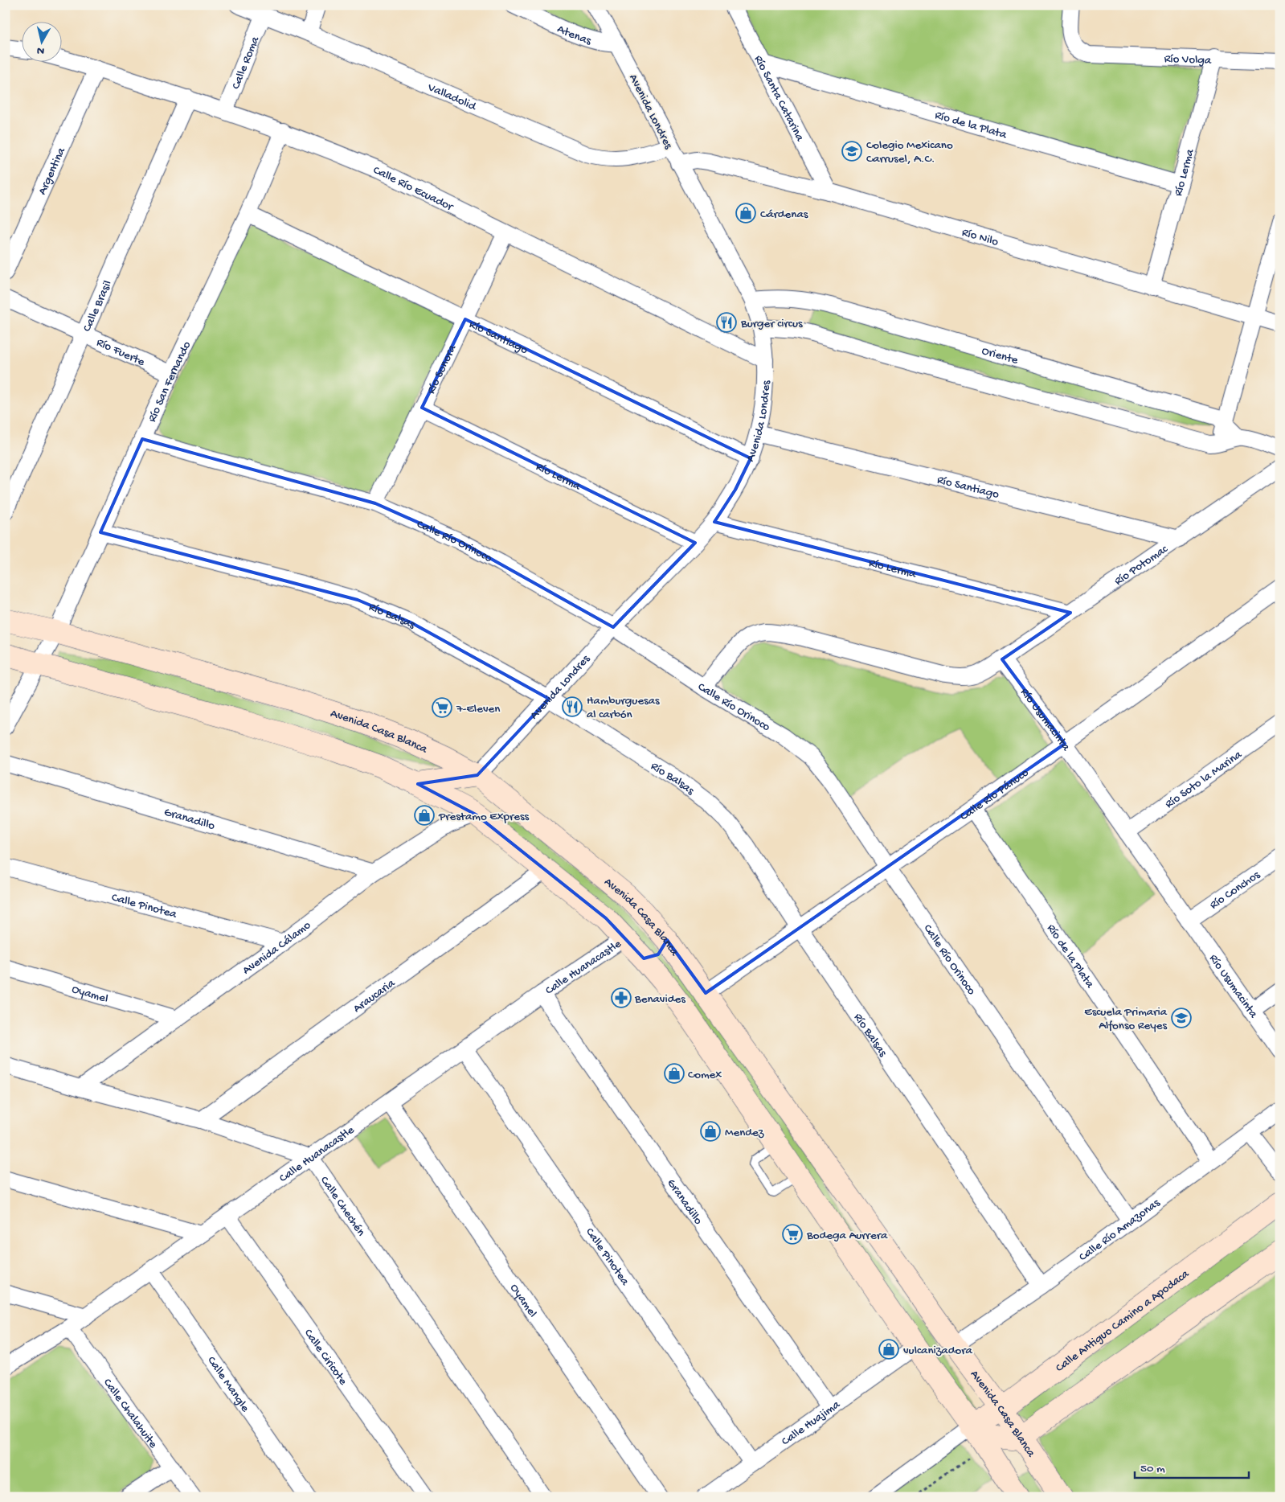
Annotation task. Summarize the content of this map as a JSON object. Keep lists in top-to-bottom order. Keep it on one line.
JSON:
{"streets":{"street":["Atenas","Río Volga","Calle Roma","Valladolid","Río Santa Catarina","Avenida Londres","Río de la Plata","Argentina","Río Lerma","Calle Río Ecuador","Río Nilo","Calle Brasil","Río Santiago","Río Fuerte","Oriente","Río Sonora","Río San Fernando","Calle Río Orinoco","Río Potomac","Río Balsas","Río Usumacinta","Avenida Casa Blanca","Río Soto la Marina","Calle Río Pánuco","Granadillo","Río Conchos","Calle Pinotea","Avenida Cálamo","Calle Huanacastle","Oyamel","Araucaria","Calle Chechén","Calle Río Amazonas","Calle Antiguo Camino a Apodaca","Calle Ciricote","Calle Mangle","Calle Chalahuite","Calle Huajima"]},"crossings":[["Atenas","Avenida Londres"],["Río Volga","Río Lerma"],["Calle Roma","Valladolid"],["Calle Roma","Calle Río Ecuador"],["Valladolid","Avenida Londres"],["Río Santa Catarina","Río de la Plata"],["Río Santa Catarina","Río Nilo"],["Avenida Londres","Río Lerma"],["Avenida Londres","Calle Río Ecuador"],["Avenida Londres","Río Nilo"],["Avenida Londres","Río Santiago"],["Avenida Londres","Oriente"],["Avenida Londres","Calle Río Orinoco"],["Avenida Londres","Río Balsas"],["Avenida Londres","Avenida Casa Blanca"],["Río de la Plata","Río Lerma"],["Río de la Plata","Calle Río Pánuco"],["Río de la Plata","Calle Río Amazonas"],["Argentina","Calle Río Ecuador"],["Río Lerma","Río Nilo"],["Río Lerma","Río Sonora"],["Río Lerma","Río Potomac"],["Calle Río Ecuador","Calle Brasil"],["Calle Río Ecuador","Río Sonora"],["Calle Río Ecuador","Río San Fernando"],["Calle Brasil","Río Fuerte"],["Río Santiago","Río Sonora"],["Río Santiago","Río San Fernando"],["Río Santiago","Río Potomac"],["Río Fuerte","Río San Fernando"],["Río Sonora","Calle Río Orinoco"],["Río San Fernando","Calle Río Orinoco"],["Río San Fernando","Río Balsas"],["Río San Fernando","Avenida Casa Blanca"],["Calle Río Orinoco","Calle Río Pánuco"],["Calle Río Orinoco","Calle Río Amazonas"],["Río Potomac","Río Usumacinta"],["Río Balsas","Calle Río Pánuco"],["Río Balsas","Calle Río Amazonas"],["Río Usumacinta","Río Soto la Marina"],["Río Usumacinta","Calle Río Pánuco"],["Río Usumacinta","Río Conchos"],["Avenida Casa Blanca","Calle Río Pánuco"],["Avenida Casa Blanca","Calle Río Amazonas"],["Avenida Casa Blanca","Calle Antiguo Camino a Apodaca"],["Granadillo","Avenida Cálamo"],["Granadillo","Calle Huanacastle"],["Granadillo","Calle Huajima"],["Calle Pinotea","Avenida Cálamo"],["Calle Pinotea","Calle Huanacastle"],["Calle Pinotea","Calle Huajima"],["Avenida Cálamo","Oyamel"],["Calle Huanacastle","Oyamel"],["Calle Huanacastle","Calle Chechén"],["Calle Huanacastle","Calle Ciricote"],["Calle Huanacastle","Calle Mangle"],["Calle Huanacastle","Calle Chalahuite"]],"places":{"school or university":["Colegio Mexicano Carrusel, A.C.","Escuela Primaria Alfonso Reyes"],"shop":["Cárdenas","Prestamo Express","Comex","Mendez","vulcanizadora"],"restaurant":["Burger circus","Hamburguesas al carbón"],"supermarket":["7-Eleven","Bodega Aurrera"],"pharmacy":["Benavides"]},"scale_bar":"50 m","north":"bottom"}
